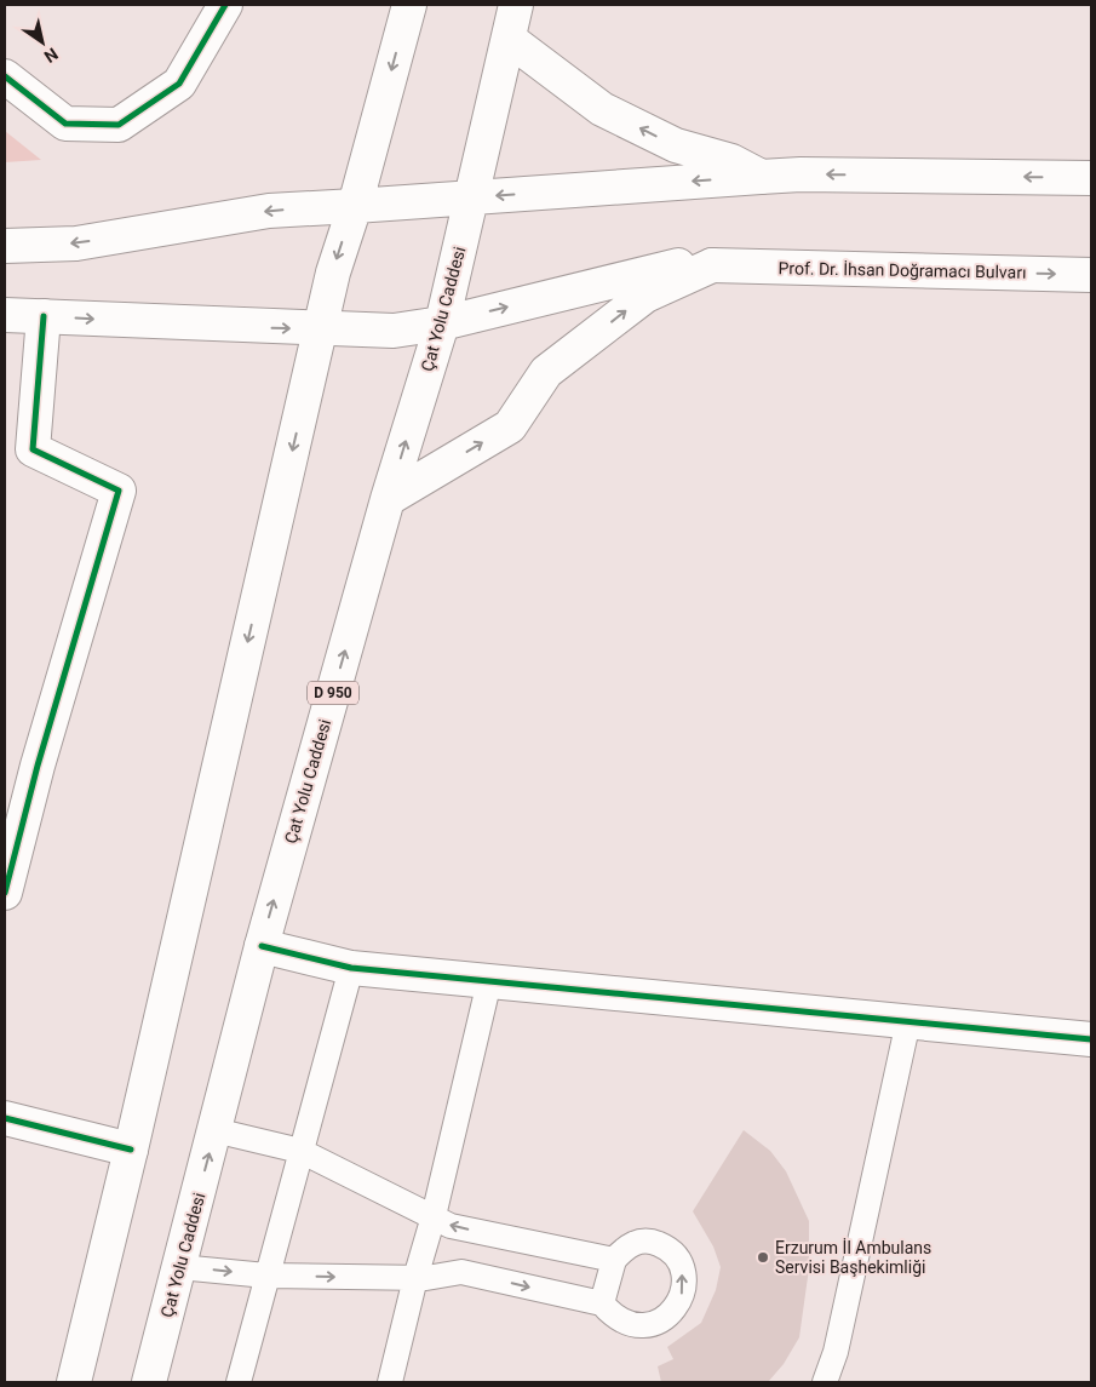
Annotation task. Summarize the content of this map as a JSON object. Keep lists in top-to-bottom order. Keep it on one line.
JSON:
{"streets":{"main road":["Prof. Dr. İhsan Doğramacı Bulvarı","Çat Yolu Caddesi","D 950"]},"crossings":[["Prof. Dr. İhsan Doğramacı Bulvarı","Çat Yolu Caddesi"]],"places":["Erzurum İl Ambulans Servisi Başhekimliği"],"north":"bottom right"}
